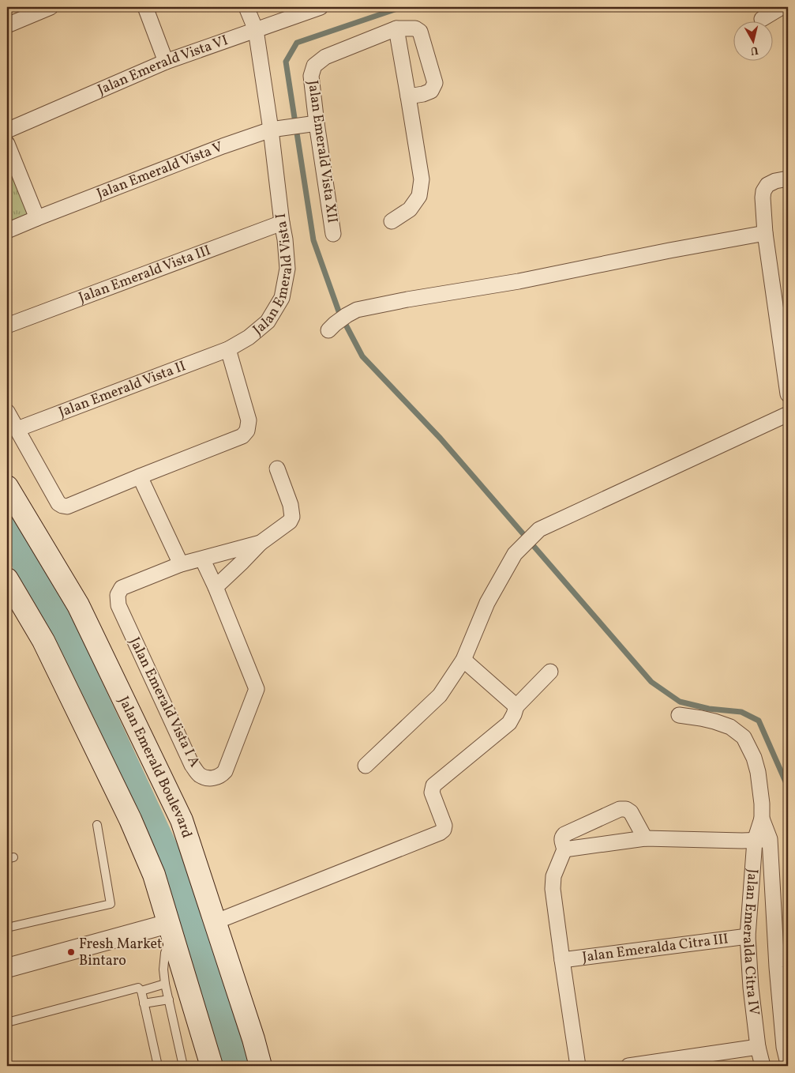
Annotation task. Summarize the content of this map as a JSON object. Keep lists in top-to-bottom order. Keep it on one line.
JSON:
{"streets":{"main road":["Jalan Emerald Boulevard"],"street":["Jalan Emerald Vista VI","Jalan Emerald Vista XII","Jalan Emerald Vista V","Jalan Emerald Vista I","Jalan Emerald Vista III","Jalan Emerald Vista II","Jalan Emerald Vista I A","Jalan Emeralda Citra IV","Jalan Emeralda Citra III"]},"crossings":[["Jalan Emerald Vista VI","Jalan Emerald Vista I"],["Jalan Emerald Vista XII","Jalan Emerald Vista V"],["Jalan Emerald Vista V","Jalan Emerald Vista I"],["Jalan Emerald Vista I","Jalan Emerald Vista III"],["Jalan Emerald Vista I","Jalan Emerald Vista II"],["Jalan Emeralda Citra IV","Jalan Emeralda Citra III"]],"places":["Fresh Market Bintaro"],"north":"bottom"}
